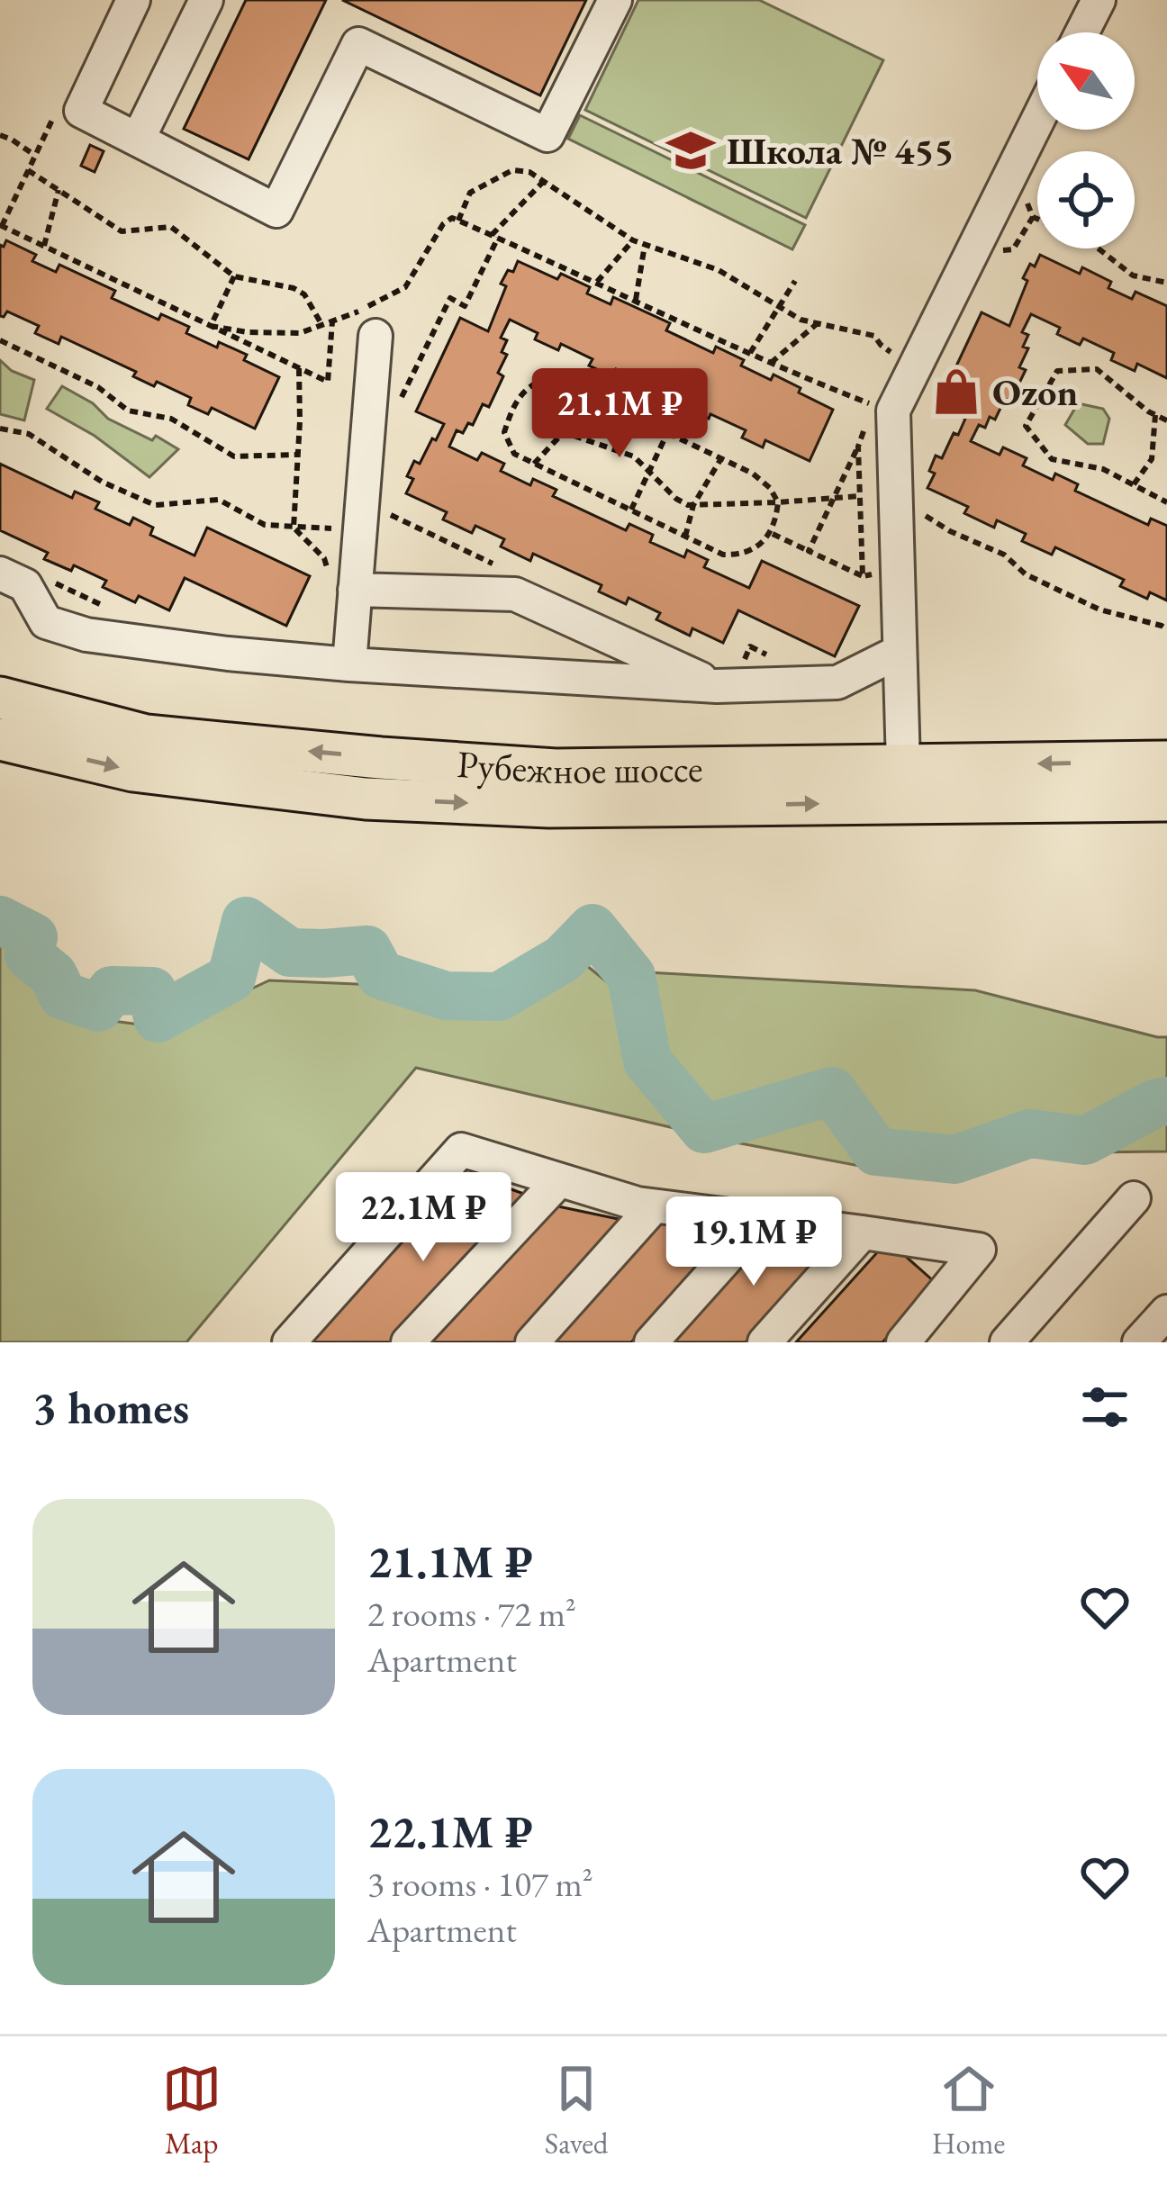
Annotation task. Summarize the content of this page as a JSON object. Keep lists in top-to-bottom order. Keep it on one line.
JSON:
{"streets":{"main road":["Рубежное шоссе"]},"places":{"school or university":["Школа № 455"],"shop":["Ozon"]},"north":"top left","page":{"price":["21.1M ₽","22.1M ₽","19.1M ₽"],"heading":"3 homes","list":[{"name":"21.1M ₽","note":"2 rooms · 72 m² · Apartment"},{"name":"22.1M ₽","note":"3 rooms · 107 m² · Apartment"}],"tabs":["Map","Saved","Home"]}}
